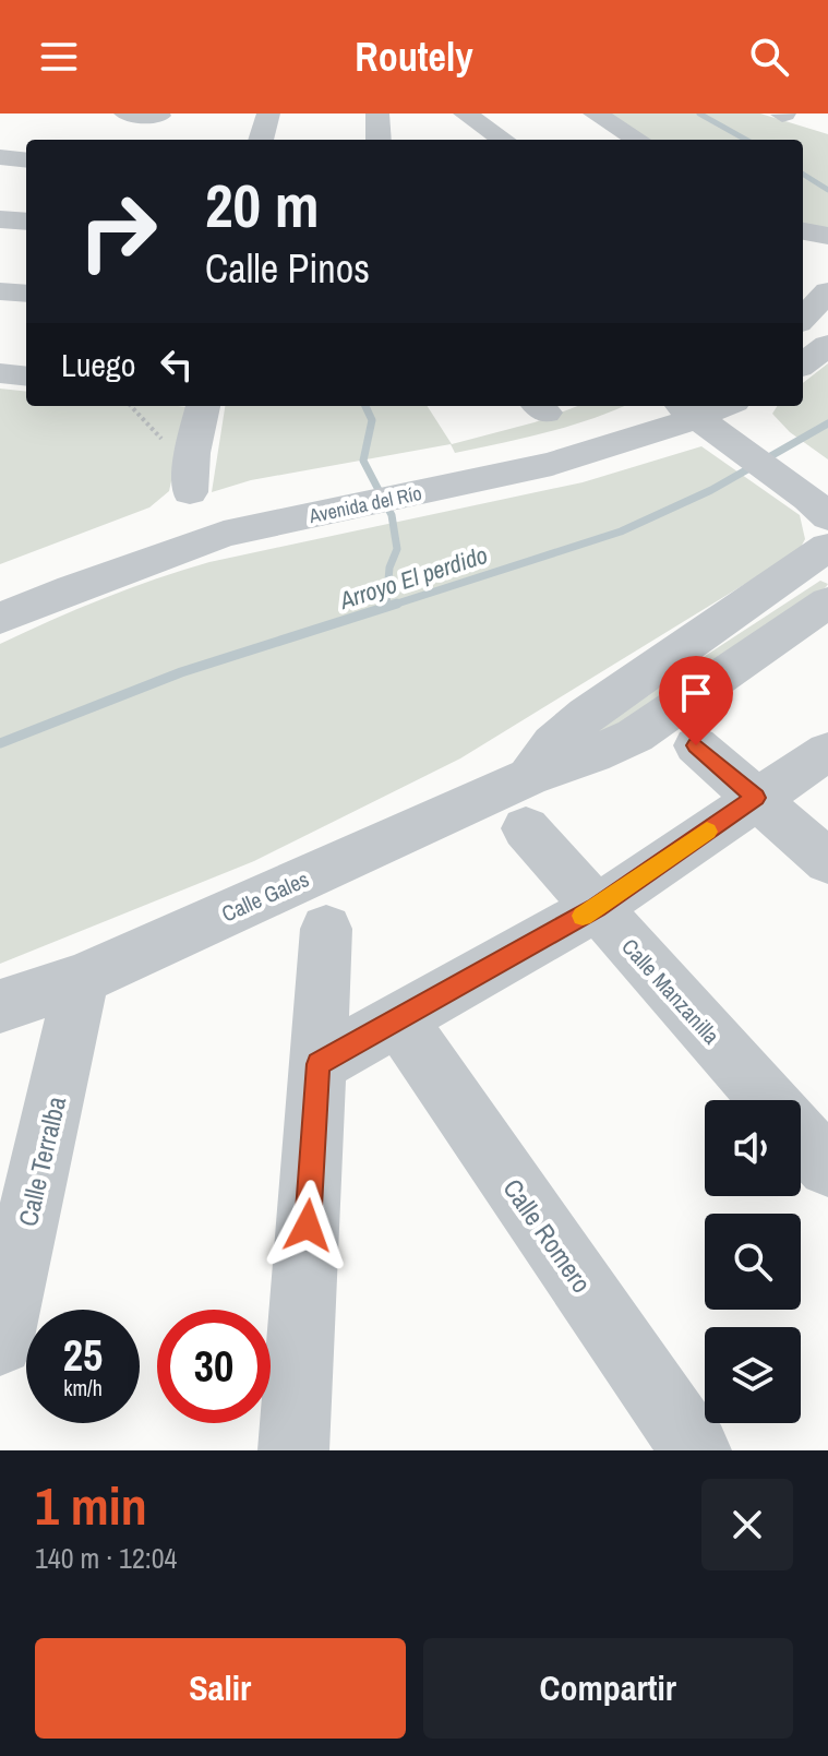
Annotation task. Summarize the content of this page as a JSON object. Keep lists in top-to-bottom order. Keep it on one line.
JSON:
{"streets":{"street":["Avenida del Río","Calle Gales","Calle Manzanilla","Calle Terralba","Calle Romero"]},"crossings":[["Calle Gales","Calle Manzanilla"],["Calle Gales","Calle Terralba"]],"water":["Arroyo El perdido"],"page":{"header":"Routely","turn":["20 m","Calle Pinos"],"then":"Luego","speed":"25 km/h","limit":"30","heading":["1 min","140 m · 12:04"],"buttons":["Salir","Compartir"]}}
